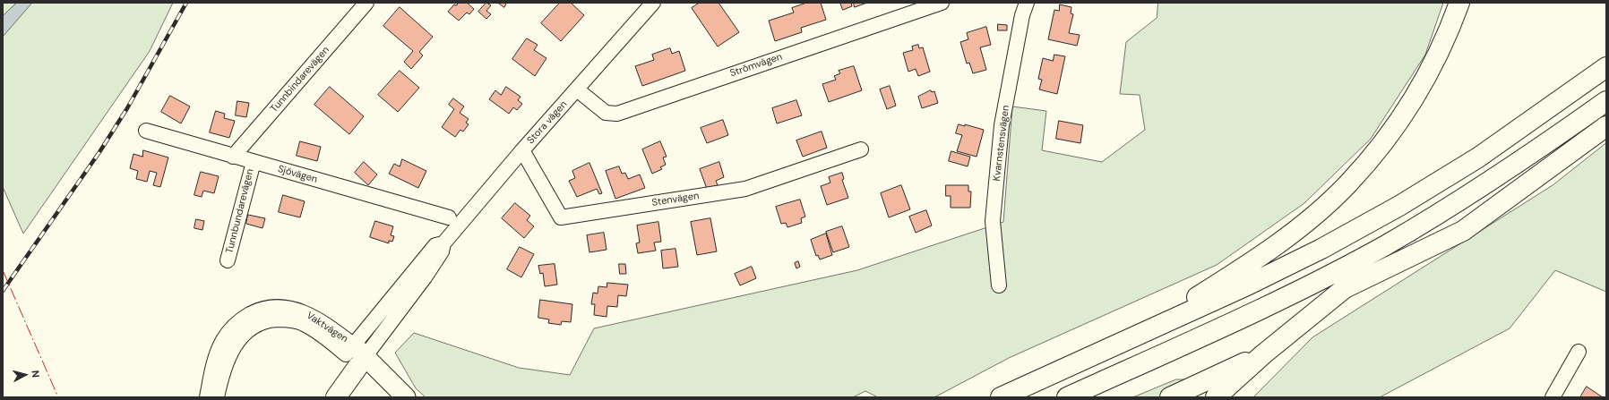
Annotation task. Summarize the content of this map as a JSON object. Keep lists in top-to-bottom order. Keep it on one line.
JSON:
{"streets":{"street":["Strömvägen","Tunnbindarevägen","Stora vägen","Kvarnstensvägen","Sjövägen","Stenvägen","Tunnbundarevägen","Vaktvägen"]},"crossings":[["Strömvägen","Stora vägen"],["Tunnbindarevägen","Sjövägen"],["Stora vägen","Stenvägen"],["Stora vägen","Vaktvägen"],["Sjövägen","Tunnbundarevägen"]],"north":"right"}
